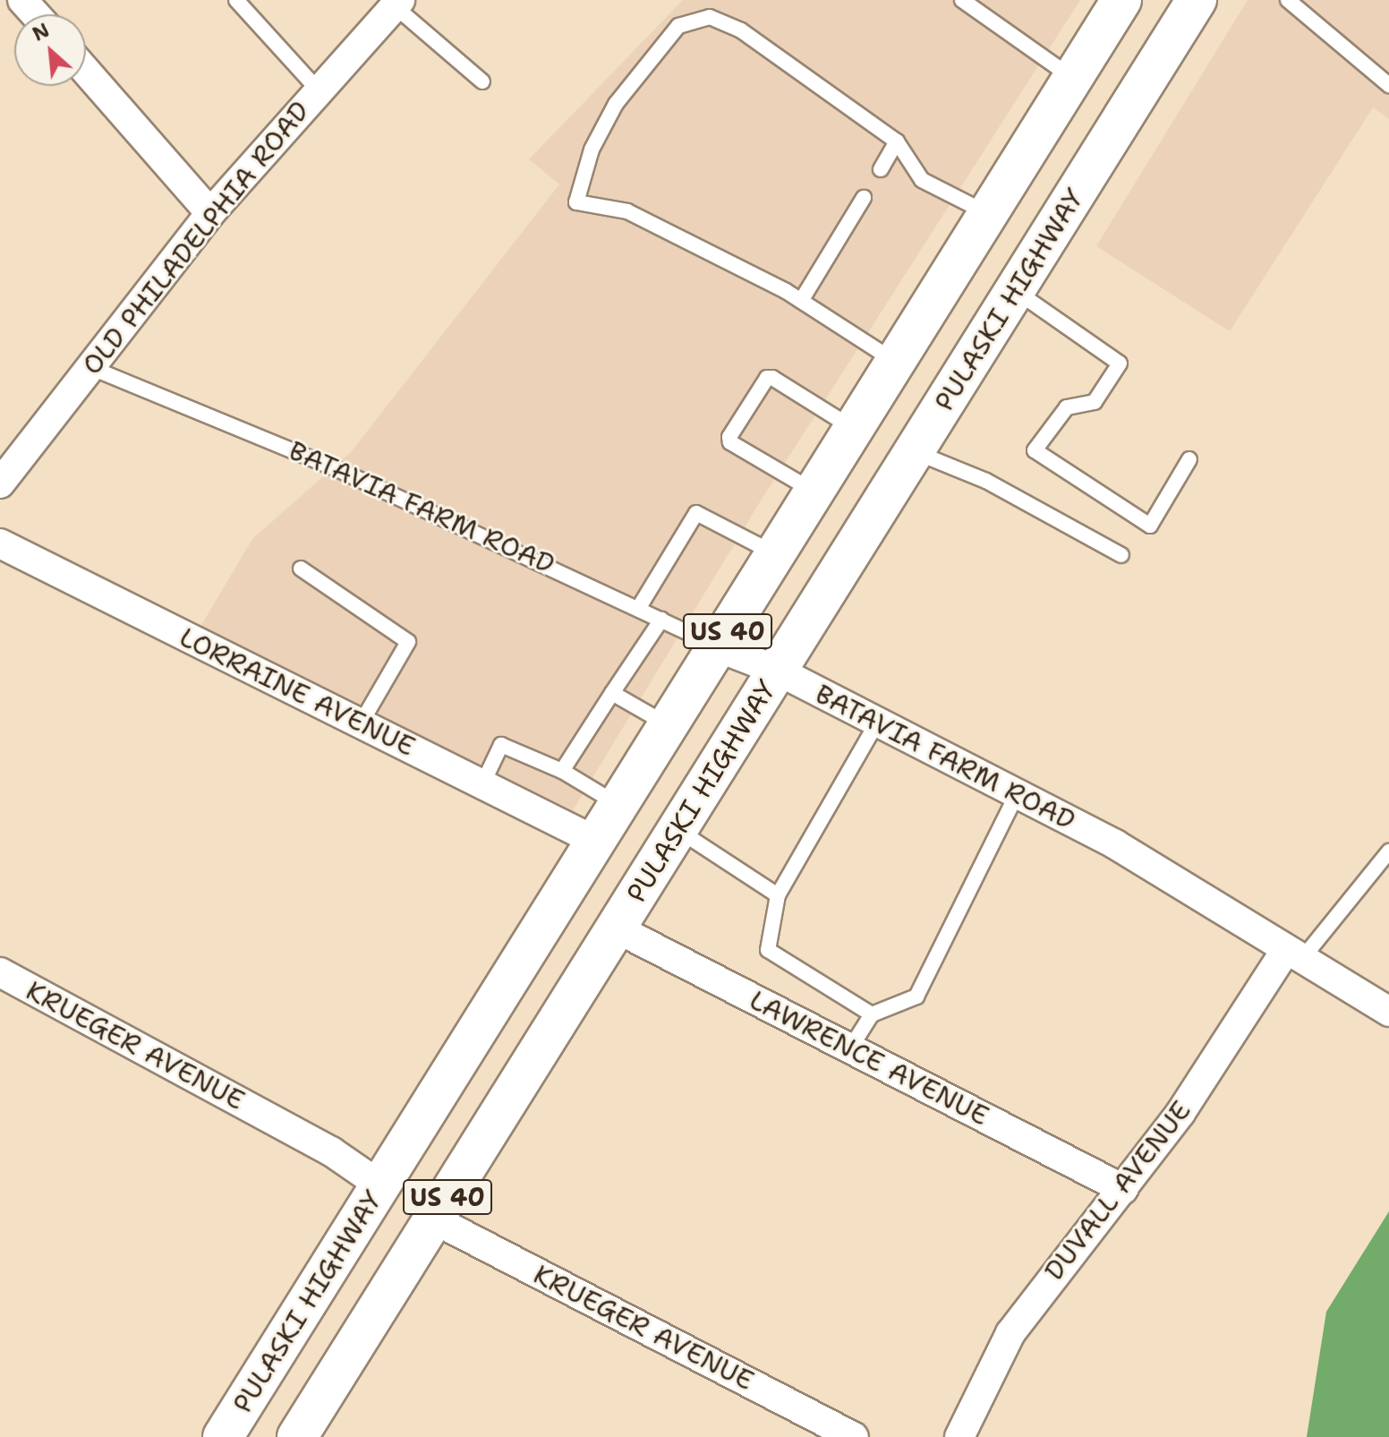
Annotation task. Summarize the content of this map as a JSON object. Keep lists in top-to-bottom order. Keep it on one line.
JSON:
{"streets":{"highway":["PULASKI HIGHWAY","US 40"],"street":["OLD PHILADELPHIA ROAD","BATAVIA FARM ROAD","LORRAINE AVENUE","KRUEGER AVENUE","LAWRENCE AVENUE","DUVALL AVENUE"]},"crossings":[["OLD PHILADELPHIA ROAD","BATAVIA FARM ROAD"],["PULASKI HIGHWAY","BATAVIA FARM ROAD"],["PULASKI HIGHWAY","LORRAINE AVENUE"],["PULASKI HIGHWAY","KRUEGER AVENUE"],["PULASKI HIGHWAY","LAWRENCE AVENUE"],["BATAVIA FARM ROAD","DUVALL AVENUE"],["LAWRENCE AVENUE","DUVALL AVENUE"]],"north":"top left"}
